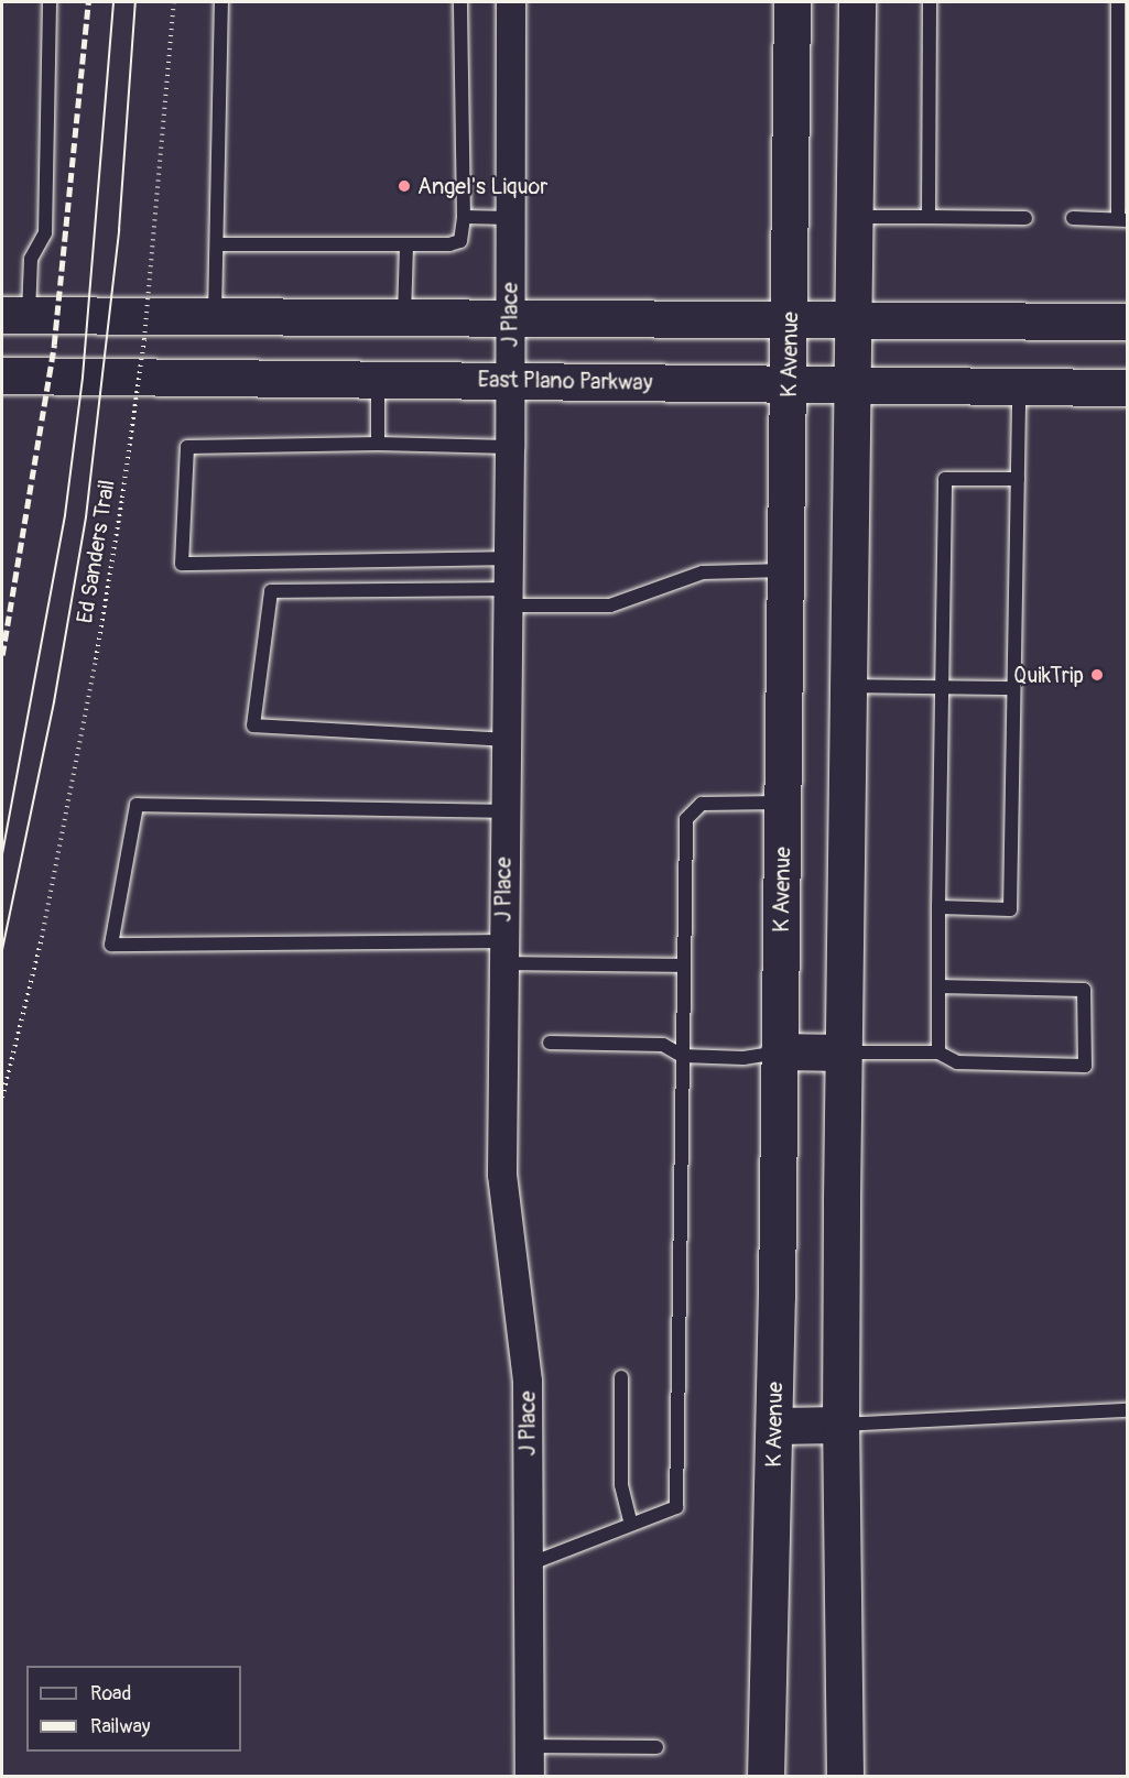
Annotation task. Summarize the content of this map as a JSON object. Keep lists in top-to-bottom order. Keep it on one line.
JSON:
{"streets":{"main road":["K Avenue","East Plano Parkway"],"street":["J Place"],"path":["Ed Sanders Trail"]},"crossings":[["J Place","East Plano Parkway"],["K Avenue","East Plano Parkway"]],"places":["Angel's Liquor","QuikTrip"],"legend":["Road","Railway"]}
